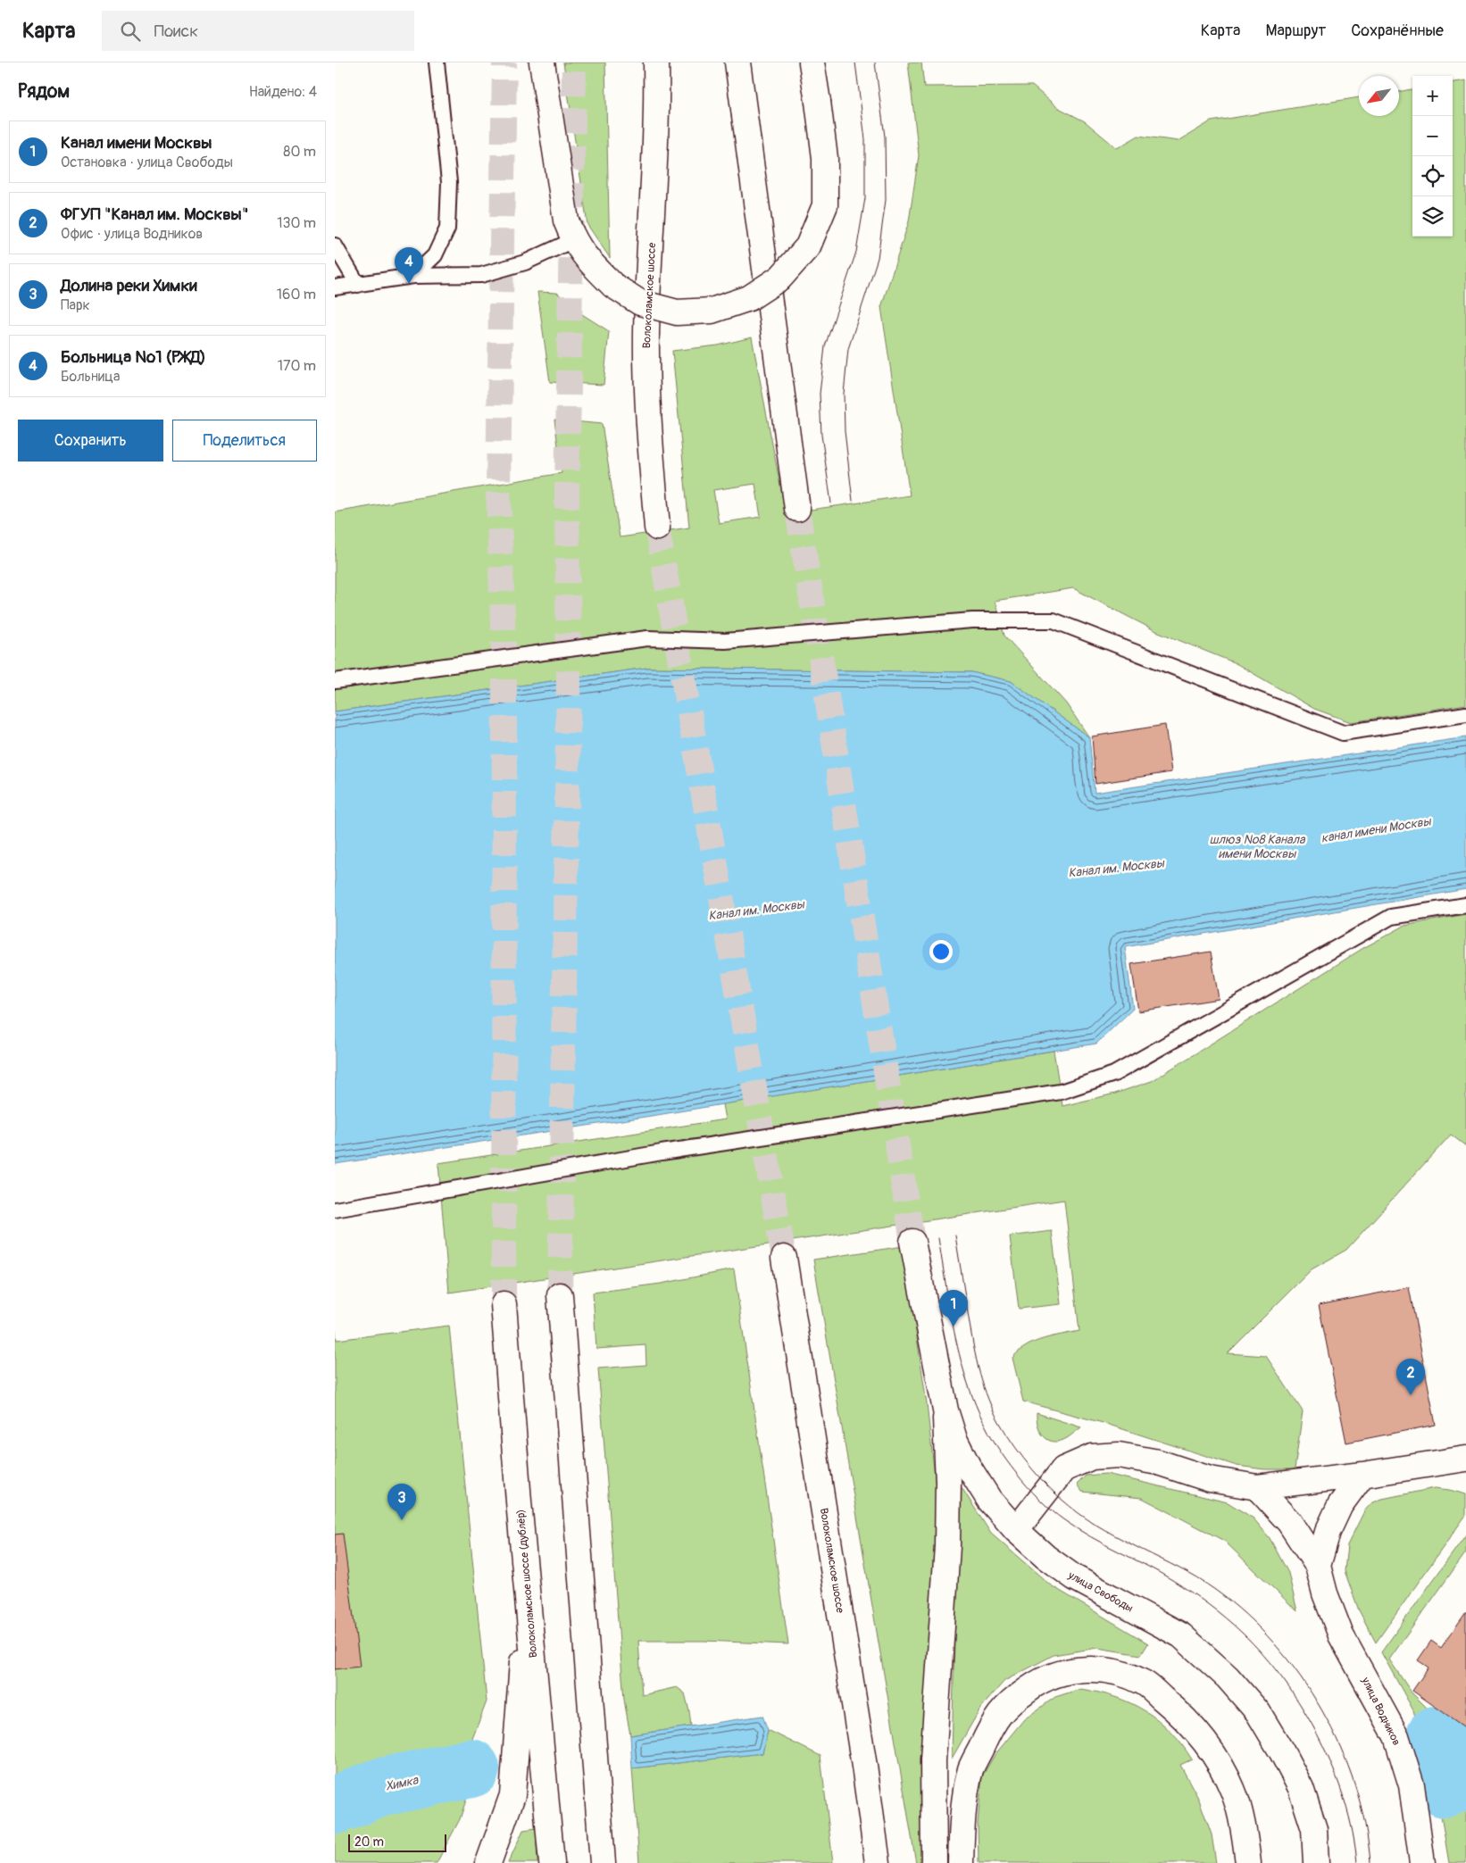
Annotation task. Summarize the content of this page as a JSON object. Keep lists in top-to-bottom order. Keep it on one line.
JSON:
{"streets":{"main road":["Волоколамское шоссе","Волоколамское шоссе (дублёр)","улица Свободы","улица Водников"]},"water":["канал имени Москвы","шлюз №8 Канала имени Москвы","Канал им. Москвы","Химка"],"scale_bar":"20 m","north":"bottom left","page":{"header":"Карта","search":"Поиск","nav":["Карта","Маршрут","Сохранённые"],"heading":["Рядом","Найдено: 4"],"map_buttons":["+","−"],"list":[{"mark":"1","name":"Канал имени Москвы","note":"Остановка · улица Свободы","value":"80 m"},{"mark":"2","name":"ФГУП \"Канал им. Москвы\"","note":"Офис · улица Водников","value":"130 m"},{"mark":"3","name":"Долина реки Химки","note":"Парк","value":"160 m"},{"mark":"4","name":"Больница №1 (РЖД)","note":"Больница","value":"170 m"}],"pins":["4","1","2","3"],"buttons":["Сохранить","Поделиться"],"scale":"20 m"}}
